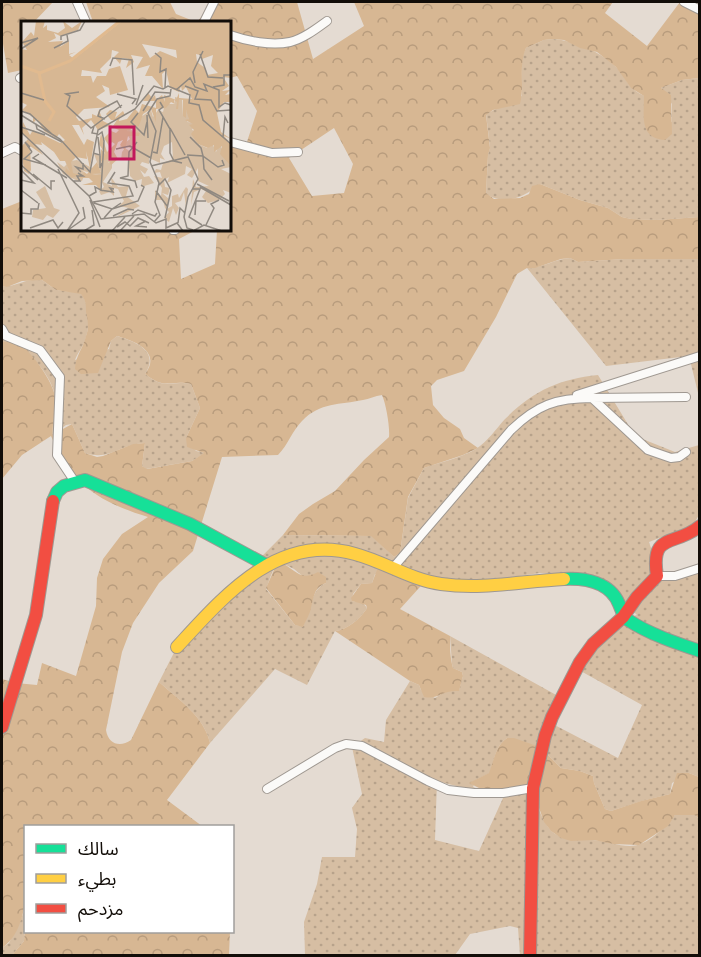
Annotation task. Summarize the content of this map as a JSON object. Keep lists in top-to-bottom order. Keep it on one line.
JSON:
{"legend":["سالك","بطيء","مزدحم"]}
